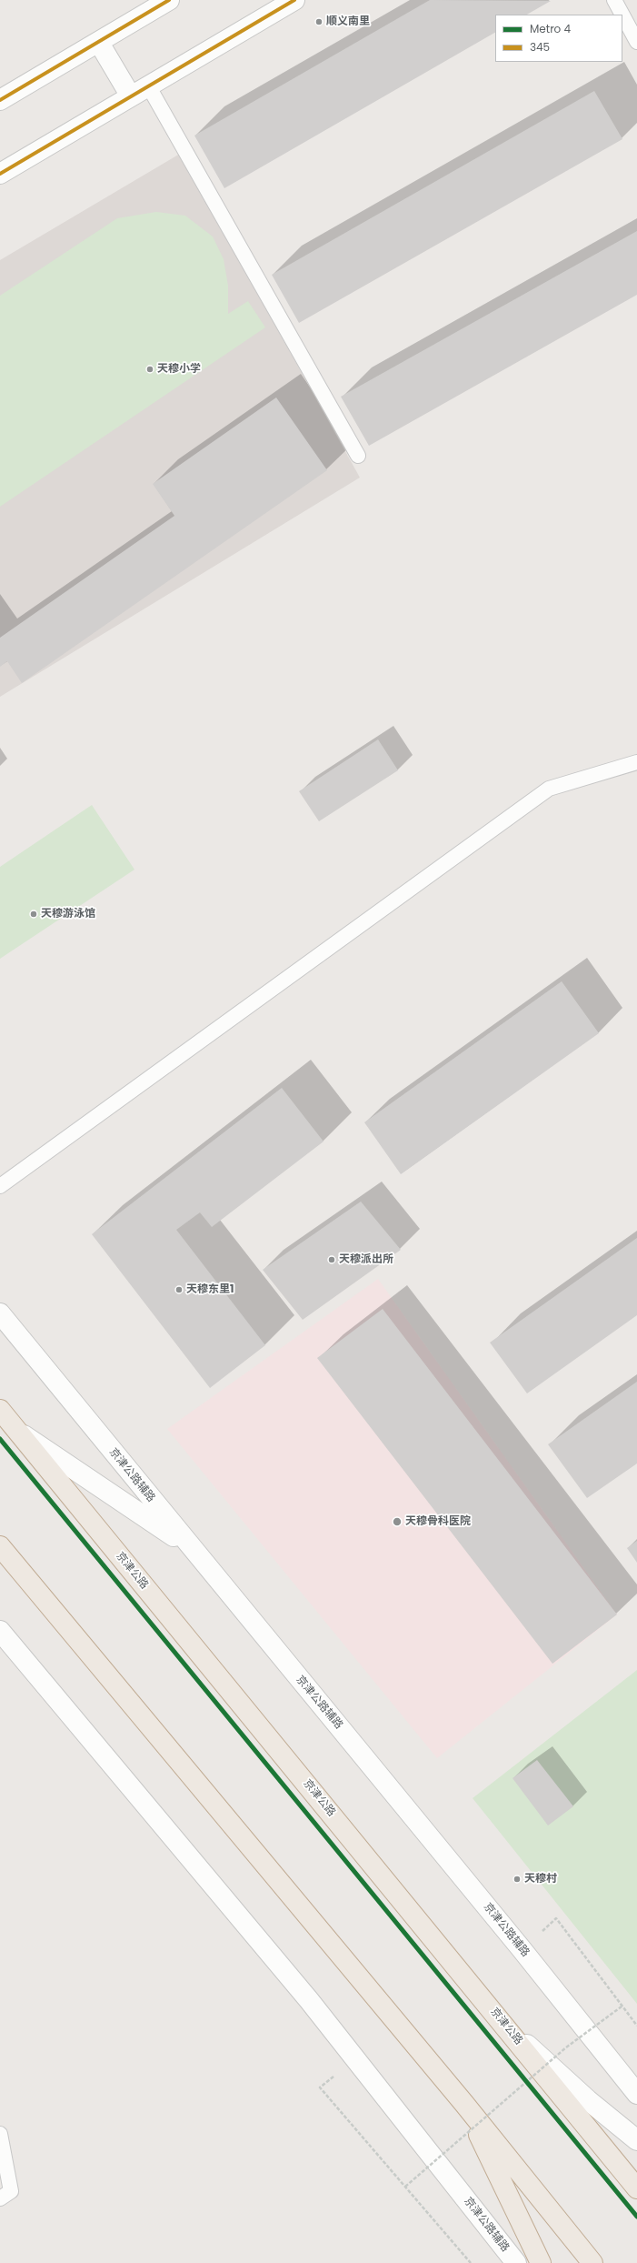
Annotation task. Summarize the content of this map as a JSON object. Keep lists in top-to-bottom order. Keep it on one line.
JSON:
{"streets":{"highway":["京津公路"],"street":["京津公路辅路"]},"places":["顺义南里","天穆小学","天穆游泳馆","天穆派出所","天穆东里1","天穆骨科医院","天穆村"],"lines":["transit line 345","metro line 4"],"legend":["Metro 4","345"]}
